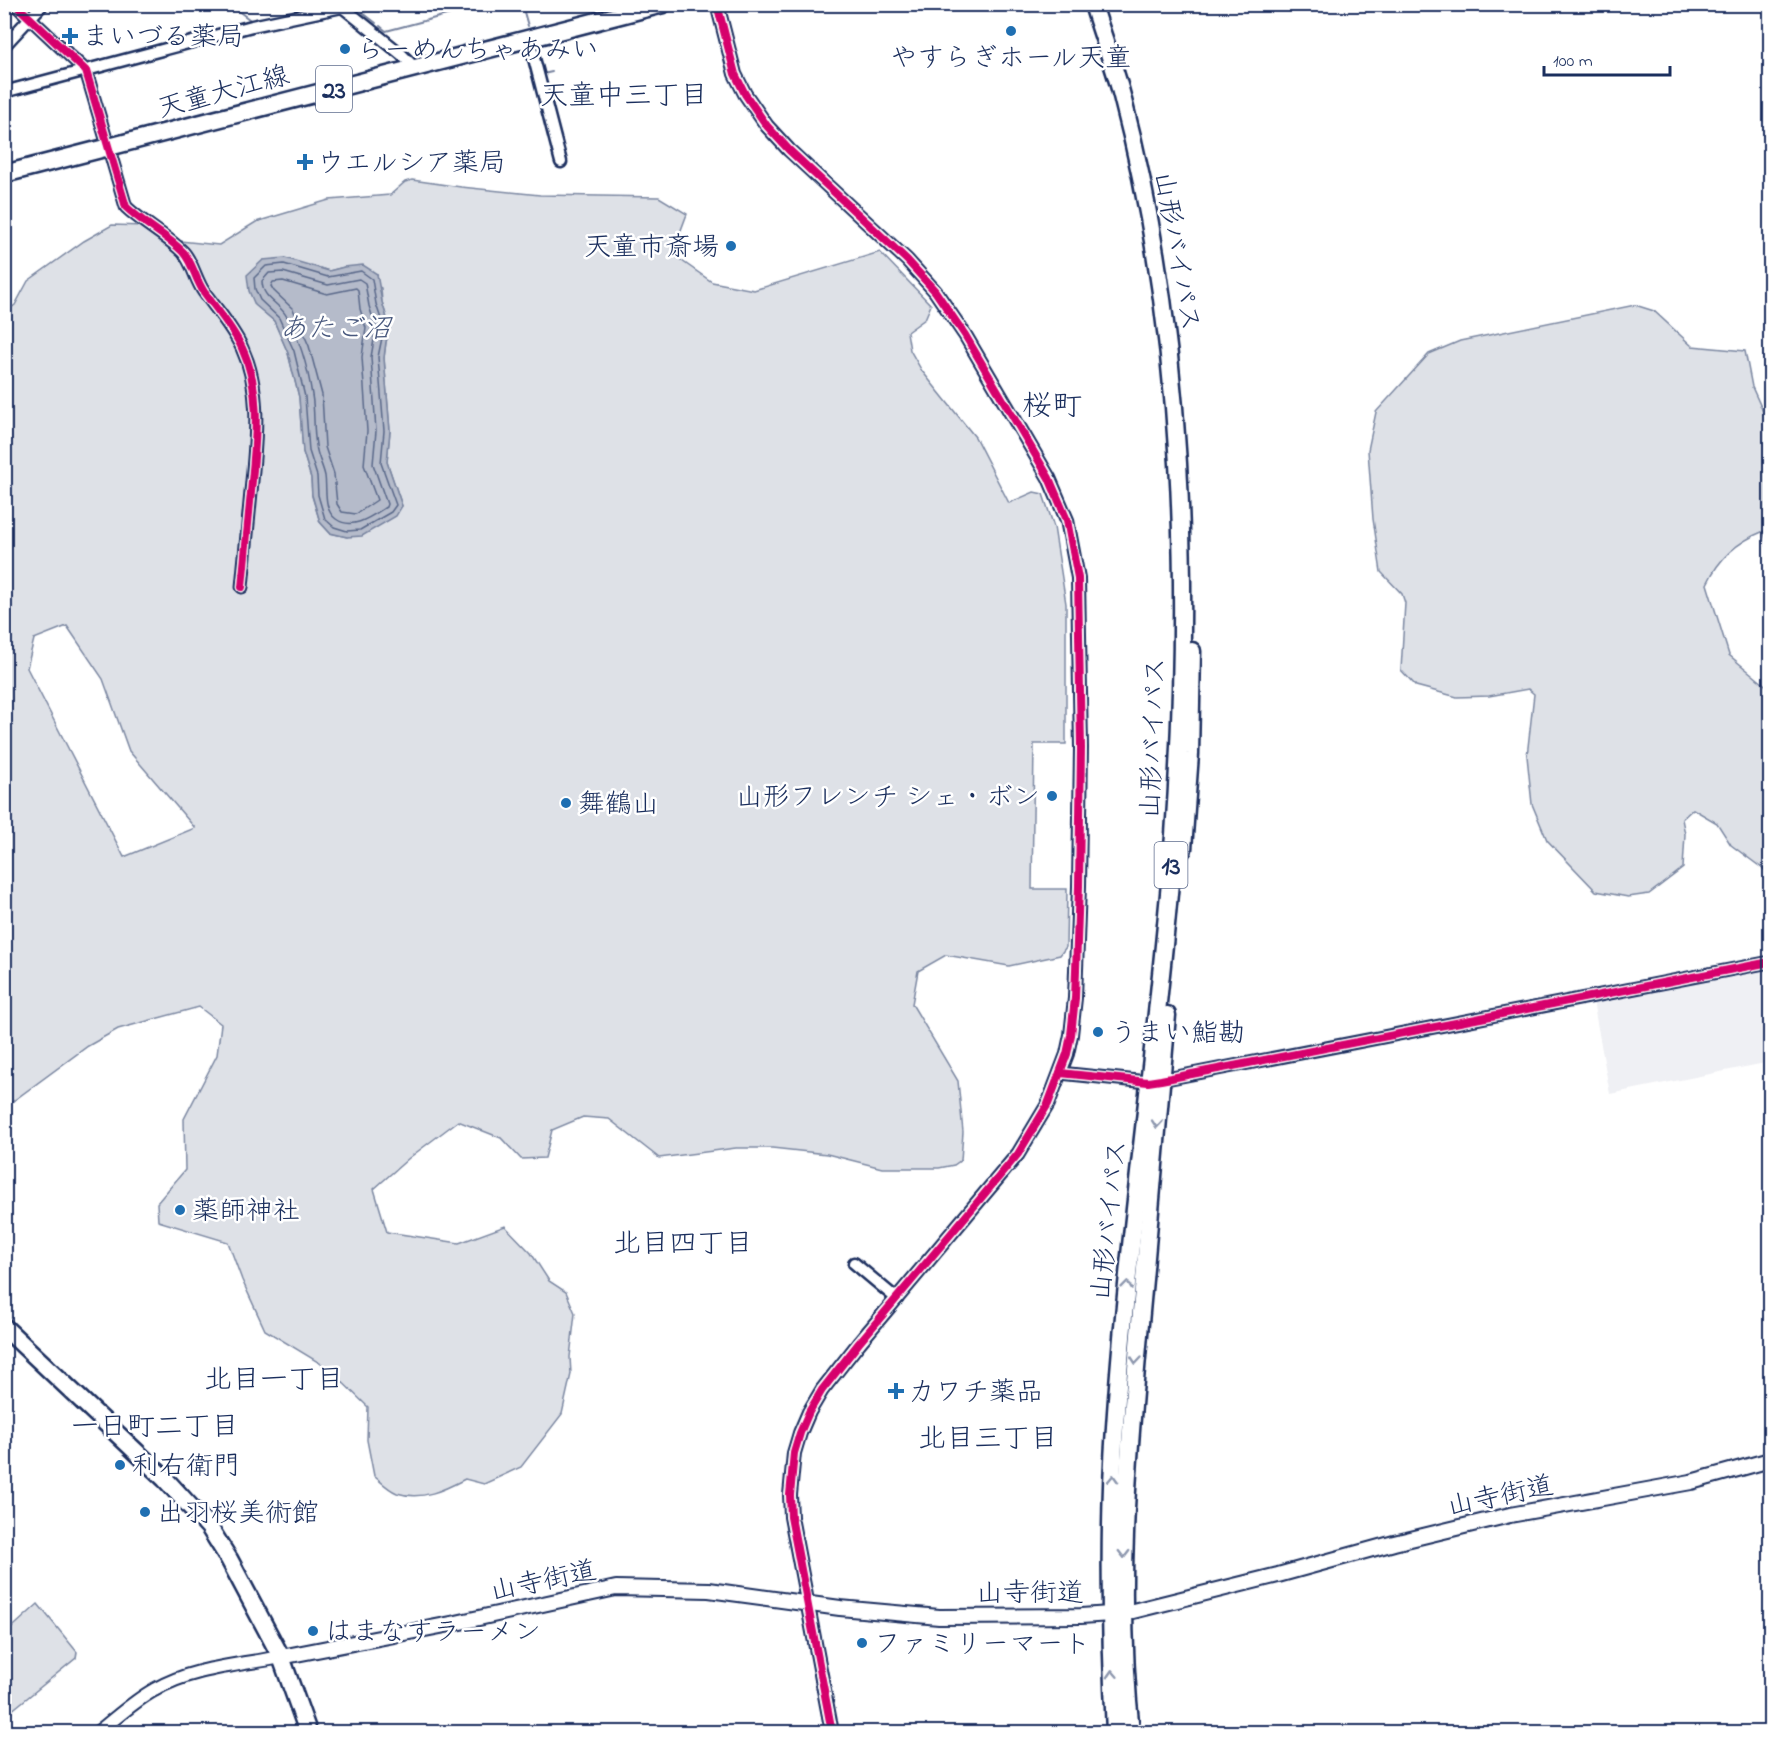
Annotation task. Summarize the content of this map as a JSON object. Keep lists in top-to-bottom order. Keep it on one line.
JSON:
{"streets":{"main road":["23","天童大江線","山形バイパス","13","山寺街道"]},"crossings":[["山形バイパス","山寺街道"]],"districts":["天童中三丁目","桜町","北目四丁目","北目一丁目","一日町二丁目","北目三丁目"],"water":["あたご沼"],"places":{"other":["やすらぎホール天童","らーめんちゃあみい","天童市斎場","山形フレンチ シェ・ボン","舞鶴山","うまい鮨勘","薬師神社","利右衛門","出羽桜美術館","はまなすラーメン","ファミリーマート"],"health":["まいづる薬局","ウエルシア薬局","カワチ薬品"]},"scale_bar":"100 m"}
